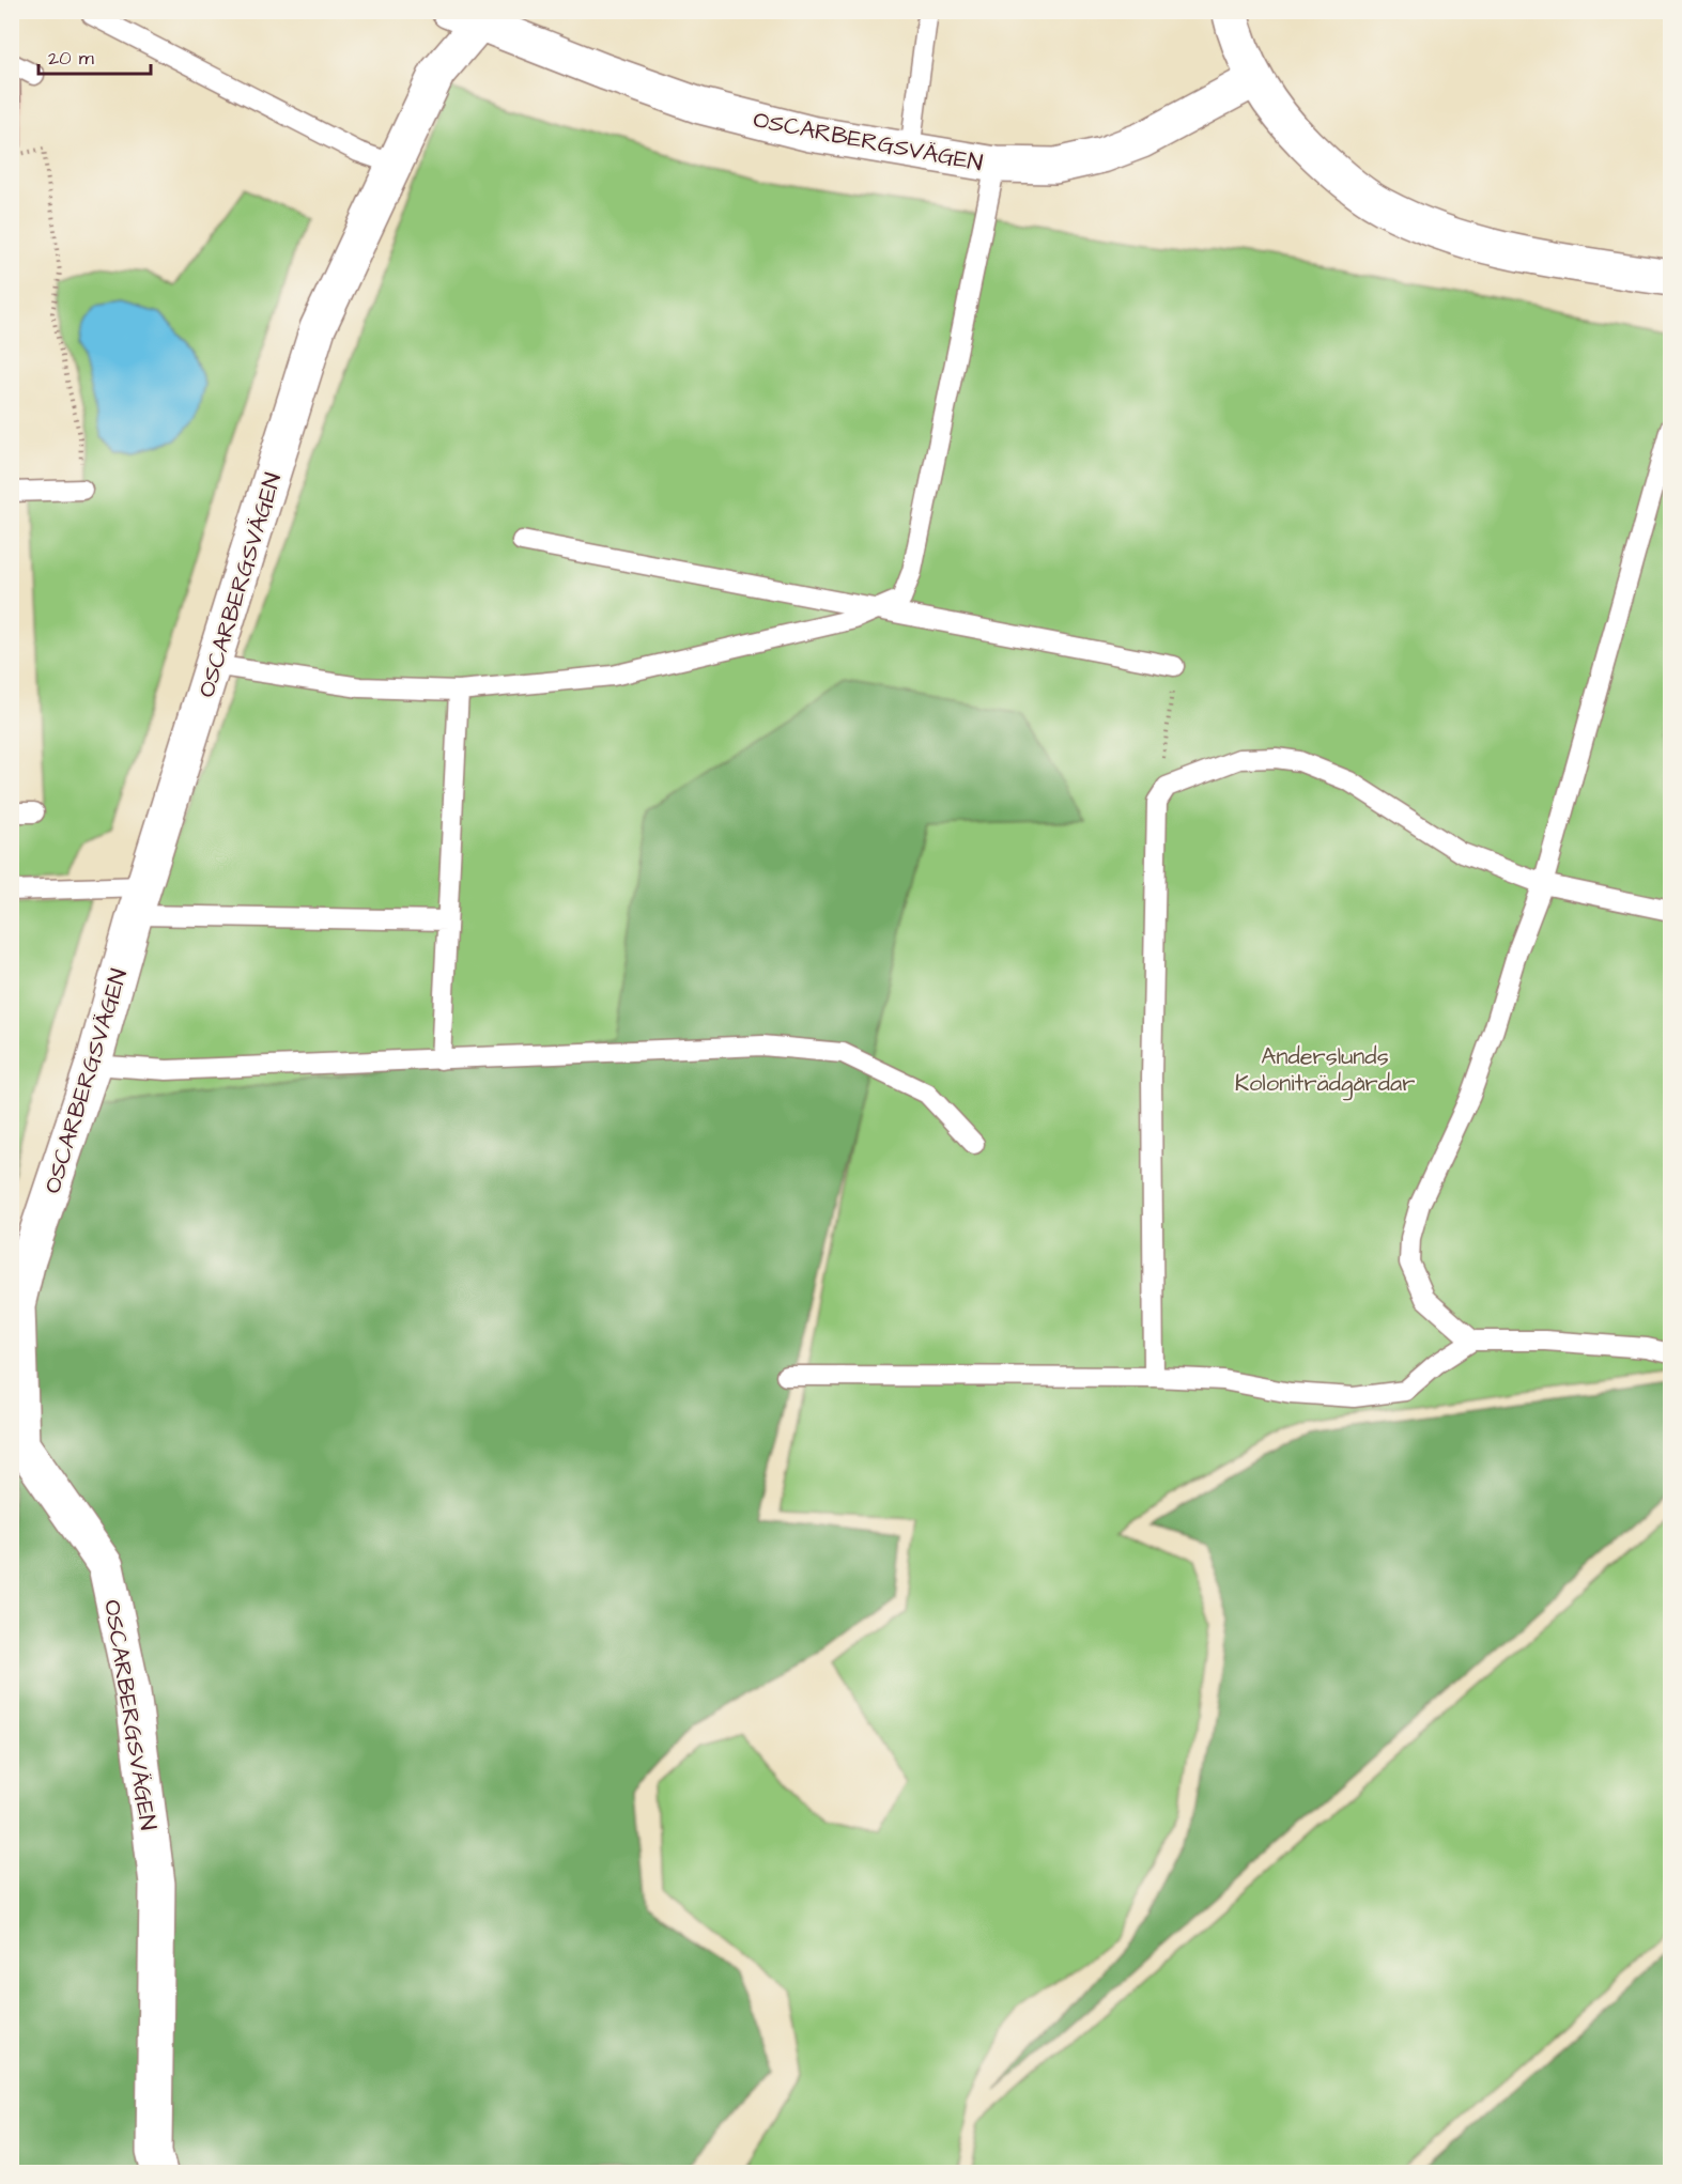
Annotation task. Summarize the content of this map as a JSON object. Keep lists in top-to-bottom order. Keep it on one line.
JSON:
{"streets":{"street":["OSCARBERGSVÄGEN"]},"parks":["Anderslunds Koloniträdgårdar"],"scale_bar":"20 m"}
